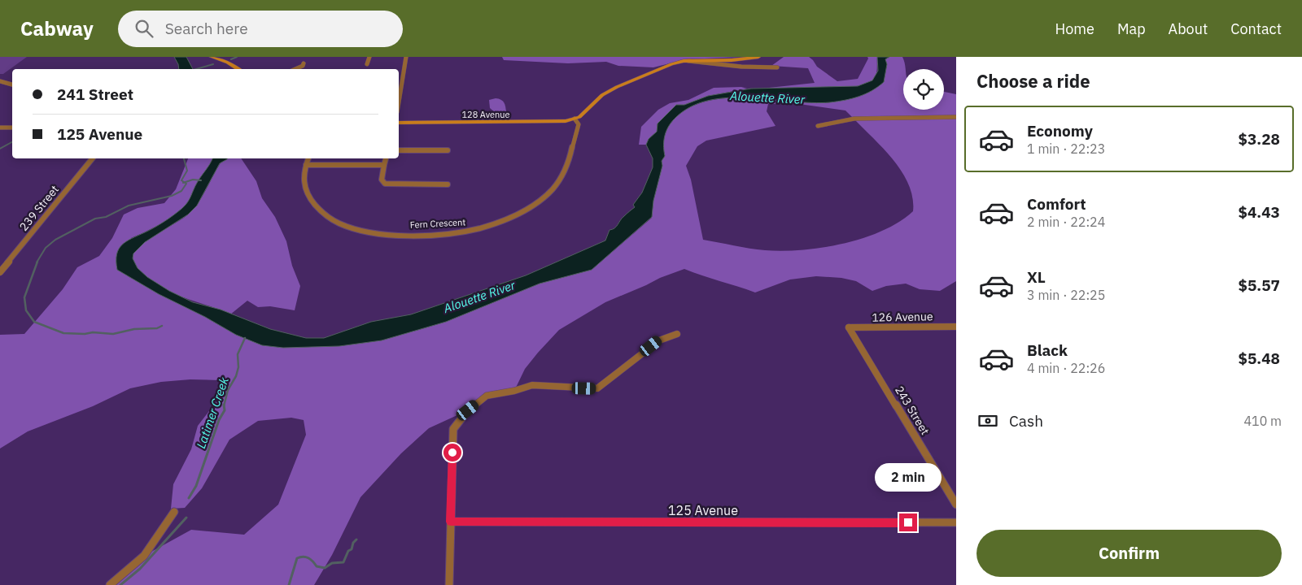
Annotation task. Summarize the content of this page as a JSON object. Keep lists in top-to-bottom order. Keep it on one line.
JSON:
{"streets":{"street":["128 Avenue","239 Street","Fern Crescent","126 Avenue","243 Street","125 Avenue"]},"crossings":[["128 Avenue","Fern Crescent"],["126 Avenue","243 Street"]],"water":["Alouette River","Latimer Creek"],"page":{"header":"Cabway","search":"Search here","nav":["Home","Map","About","Contact"],"heading":"Choose a ride","banner":["241 Street","125 Avenue"],"list":[{"name":"Economy","note":"1 min · 22:23","value":"$3.28"},{"name":"Comfort","note":"2 min · 22:24","value":"$4.43"},{"name":"XL","note":"3 min · 22:25","value":"$5.57"},{"name":"Black","note":"4 min · 22:26","value":"$5.48"}],"pay":["Cash","410 m"],"bubble":"2 min","buttons":"Confirm"}}
